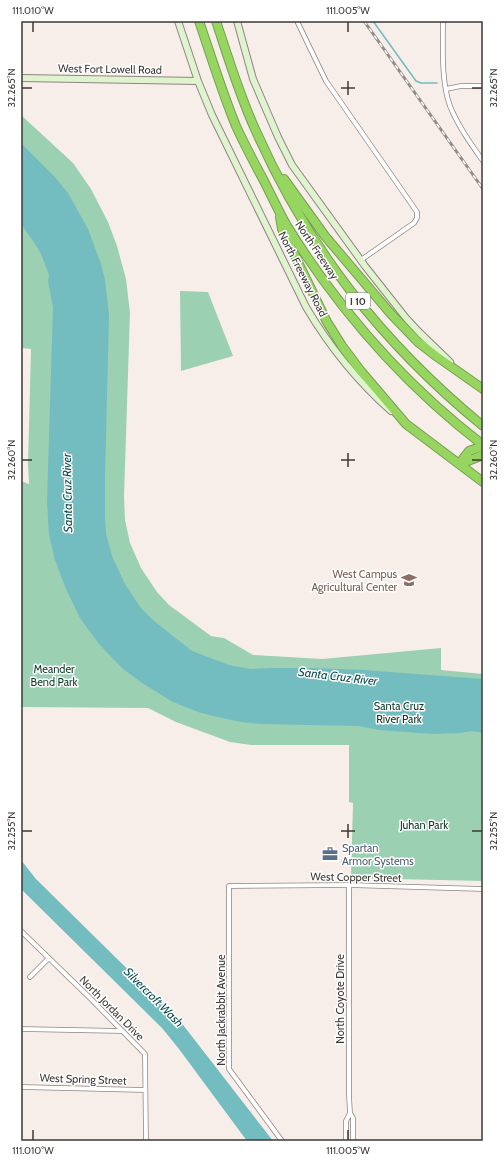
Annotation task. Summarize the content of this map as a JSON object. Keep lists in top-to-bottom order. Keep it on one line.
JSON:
{"streets":{"highway":["North Freeway","North Freeway Road","I 10"],"main road":["West Fort Lowell Road"],"street":["West Copper Street","North Coyote Drive","North Jordan Drive","North Jackrabbit Avenue","West Spring Street"]},"crossings":[["West Fort Lowell Road","North Freeway Road"],["West Copper Street","North Coyote Drive"],["West Copper Street","North Jackrabbit Avenue"],["North Jordan Drive","West Spring Street"]],"water":["Santa Cruz River","Silvercroft Wash"],"parks":["Meander Bend Park","Santa Cruz River Park","Juhan Park"],"places":{"school or university":["West Campus Agricultural Center"],"office":["Spartan Armor Systems"]},"coordinates":["111.010°W","111.005°W","32.265°N","32.260°N","32.255°N"]}
